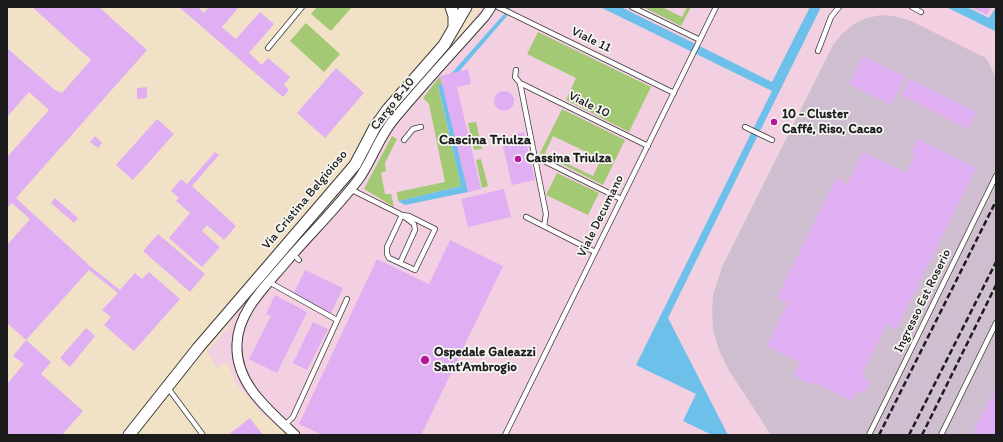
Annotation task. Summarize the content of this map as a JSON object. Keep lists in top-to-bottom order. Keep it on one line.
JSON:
{"streets":{"street":["Cargo 8-10","Via Cristina Belgioioso"],"lane":["Viale 11","Viale 10","Viale Decumano","Ingresso Est Roserio"]},"crossings":[["Viale 11","Viale Decumano"],["Viale 10","Viale Decumano"]],"districts":["Cascina Triulza"],"places":["10 - Cluster Caffé, Riso, Cacao","Cassina Triulza","Ospedale Galeazzi Sant'Ambrogio"]}
